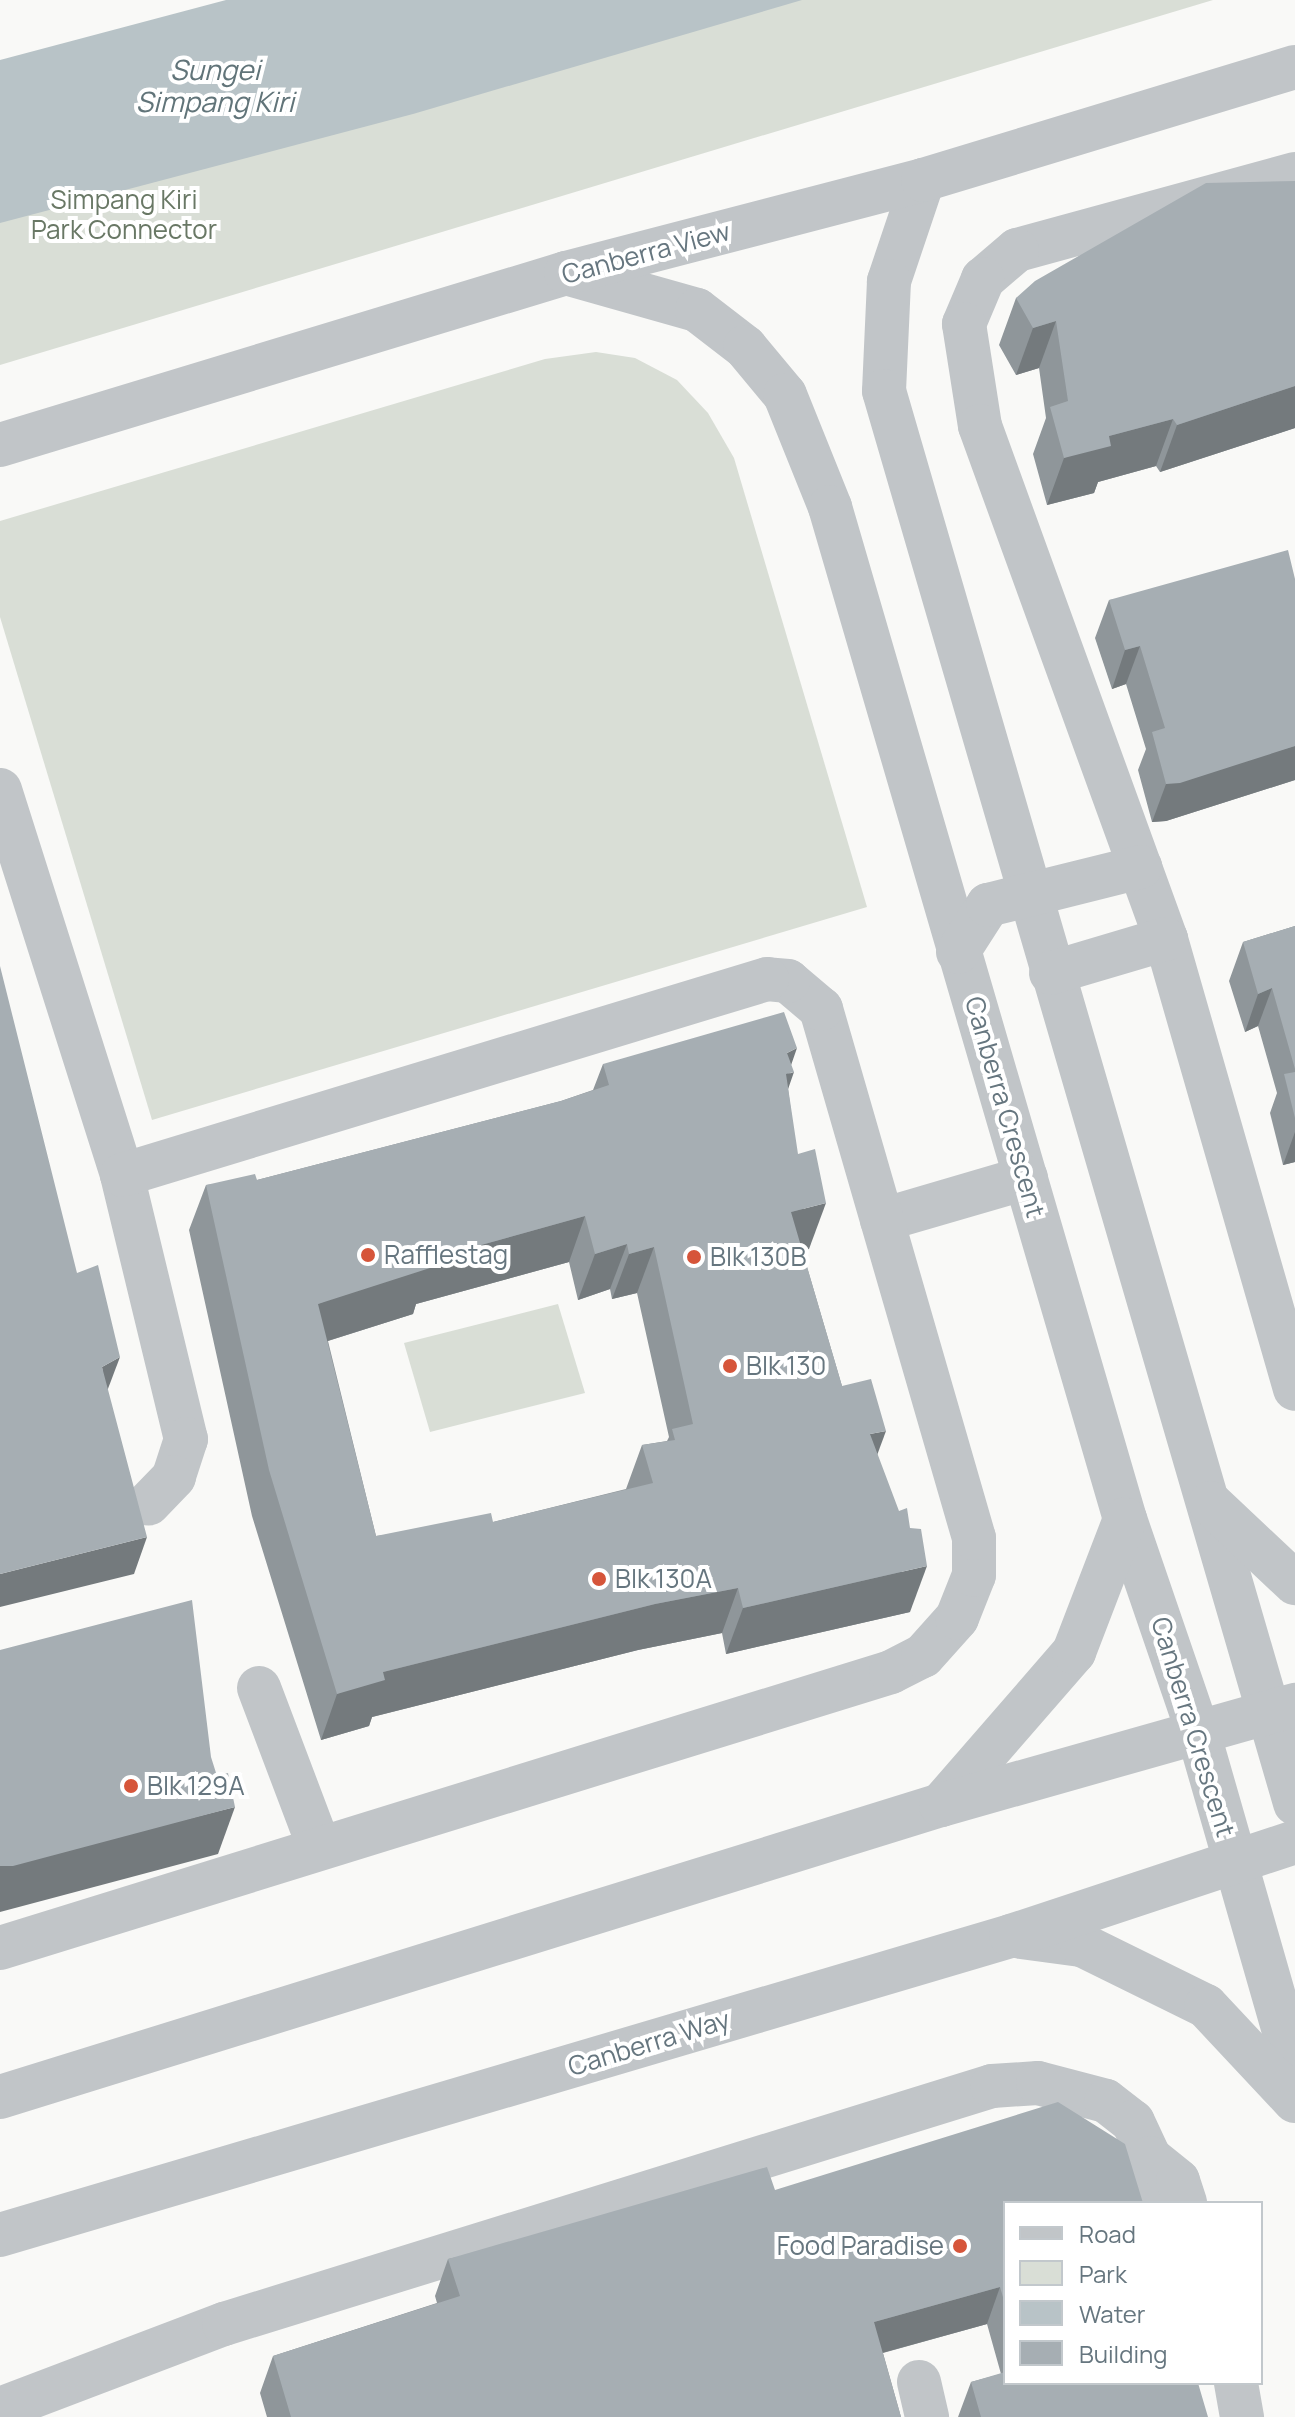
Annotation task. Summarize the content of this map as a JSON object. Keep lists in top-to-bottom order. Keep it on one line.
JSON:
{"streets":{"street":["Canberra View","Canberra Crescent","Canberra Way"]},"crossings":[["Canberra View","Canberra Crescent"],["Canberra Crescent","Canberra Way"]],"water":["Sungei Simpang Kiri"],"parks":["Simpang Kiri Park Connector"],"places":["Rafflestag","Blk 130B","Blk 130","Blk 130A","Blk 129A","Food Paradise"],"legend":["Road","Park","Water","Building"]}
